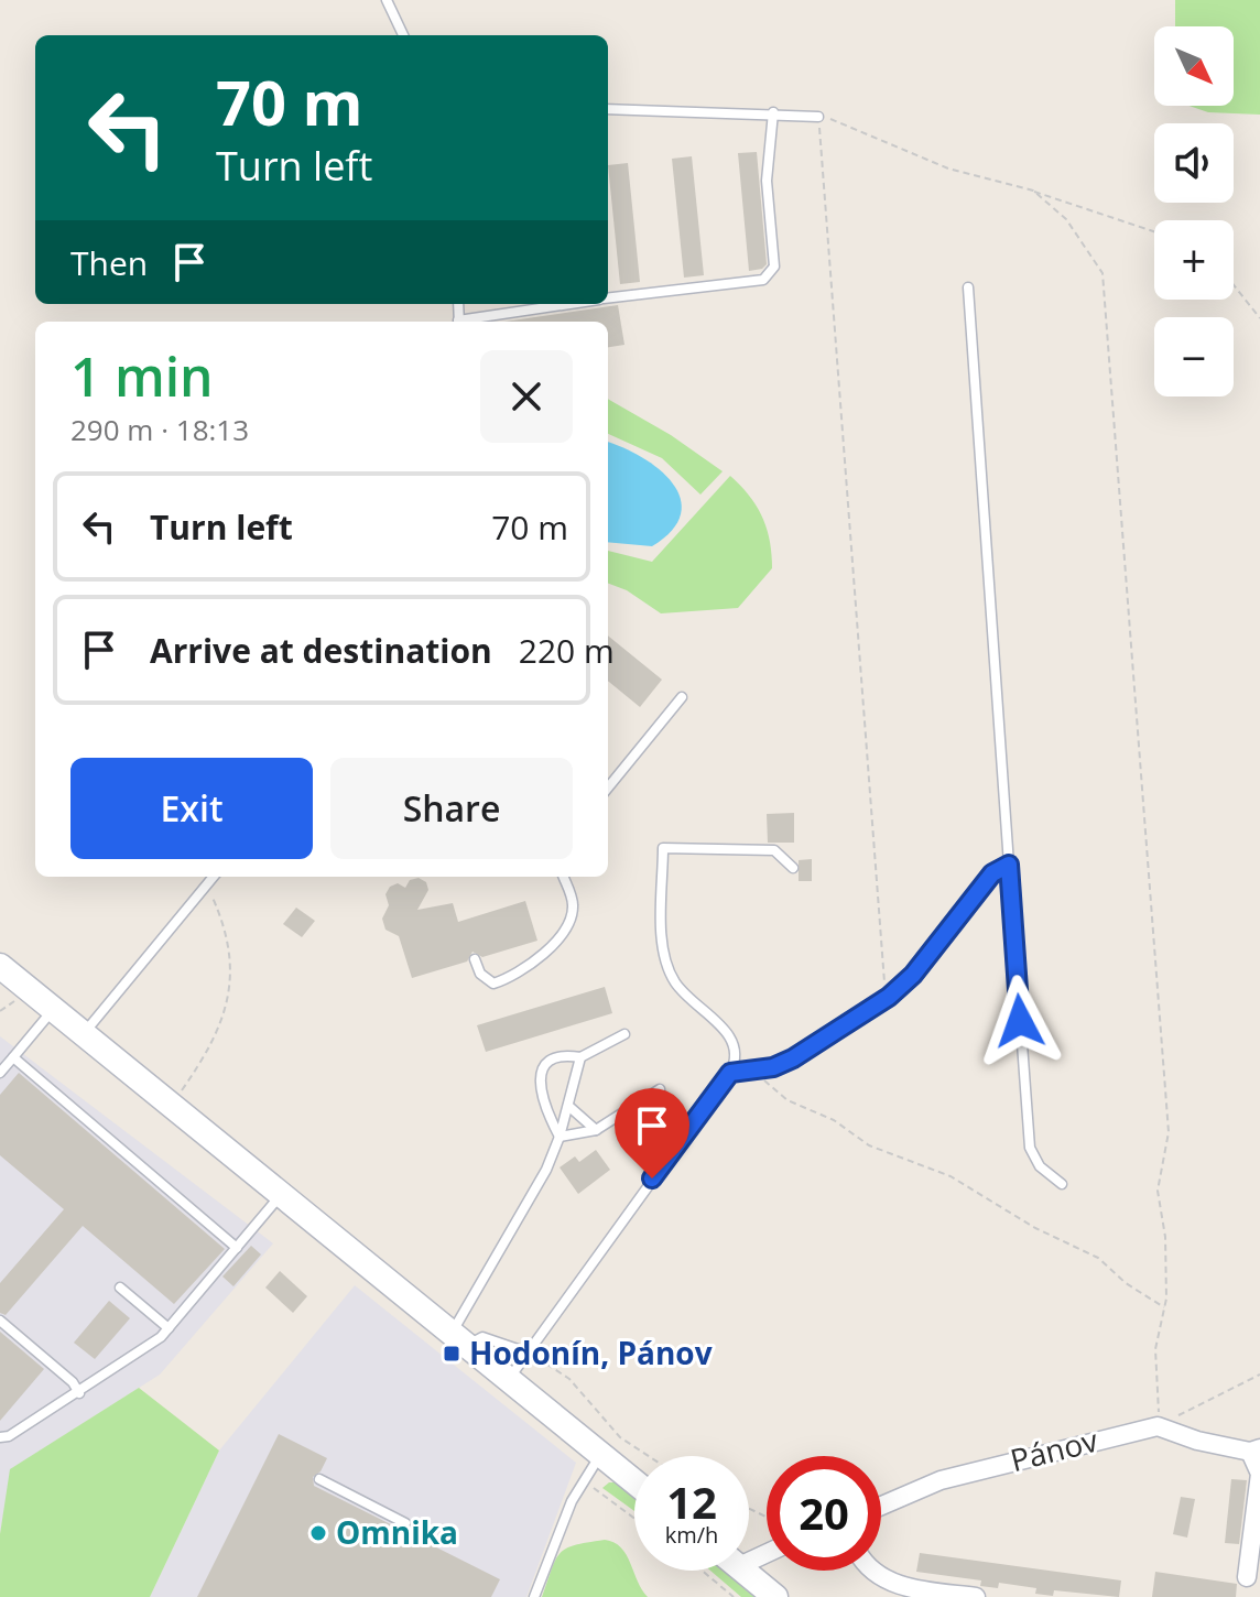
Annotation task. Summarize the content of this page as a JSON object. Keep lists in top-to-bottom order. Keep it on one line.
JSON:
{"streets":{"street":["Pánov"]},"places":{"transit":["Hodonín, Pánov"],"other":["Omnika"]},"north":"bottom right","page":{"map_buttons":["+","−"],"turn":["70 m","Turn left"],"then":"Then","heading":["1 min","290 m · 18:13"],"list":[{"name":"Turn left","value":"70 m"},{"name":"Arrive at destination","value":"220 m"}],"buttons":["Exit","Share"],"speed":"12 km/h","limit":"20"}}
